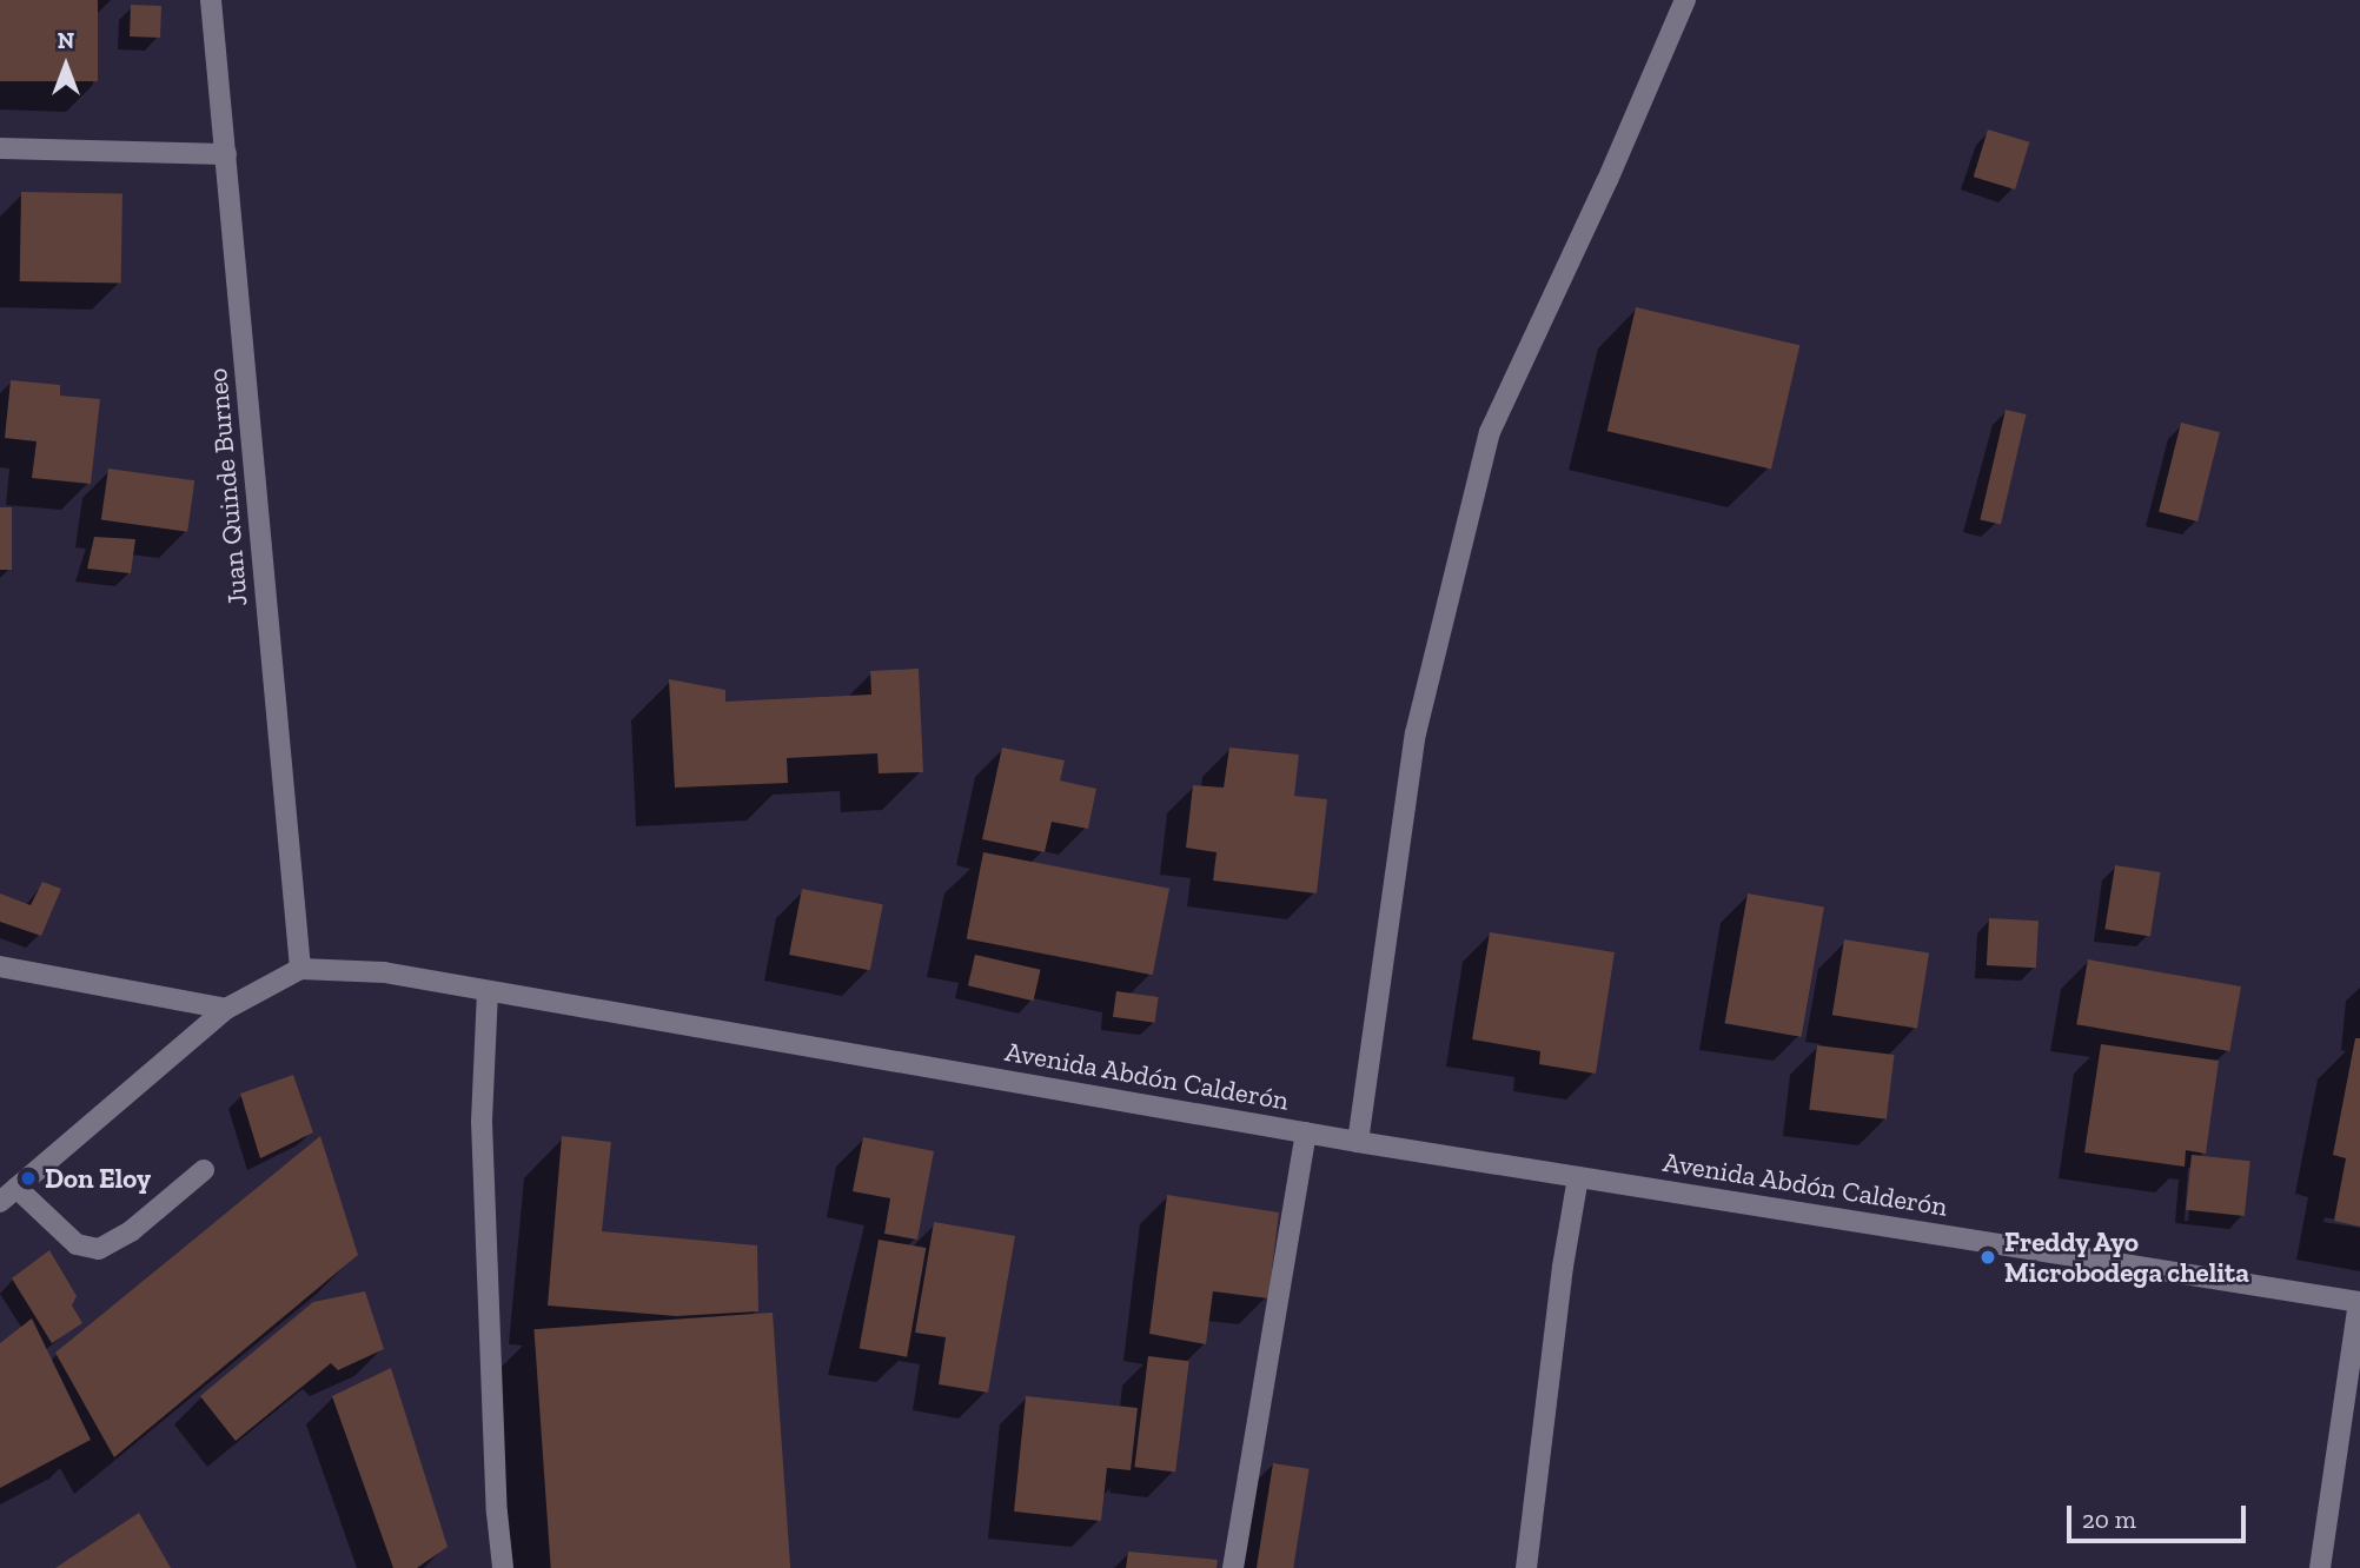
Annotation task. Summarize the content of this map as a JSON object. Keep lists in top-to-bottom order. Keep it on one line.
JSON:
{"streets":{"street":["Juan Quinde Burneo","Avenida Abdón Calderón"]},"crossings":[["Juan Quinde Burneo","Avenida Abdón Calderón"]],"places":["Don Eloy","Freddy Ayo Microbodega chelita"],"scale_bar":"20 m","north":"top"}
